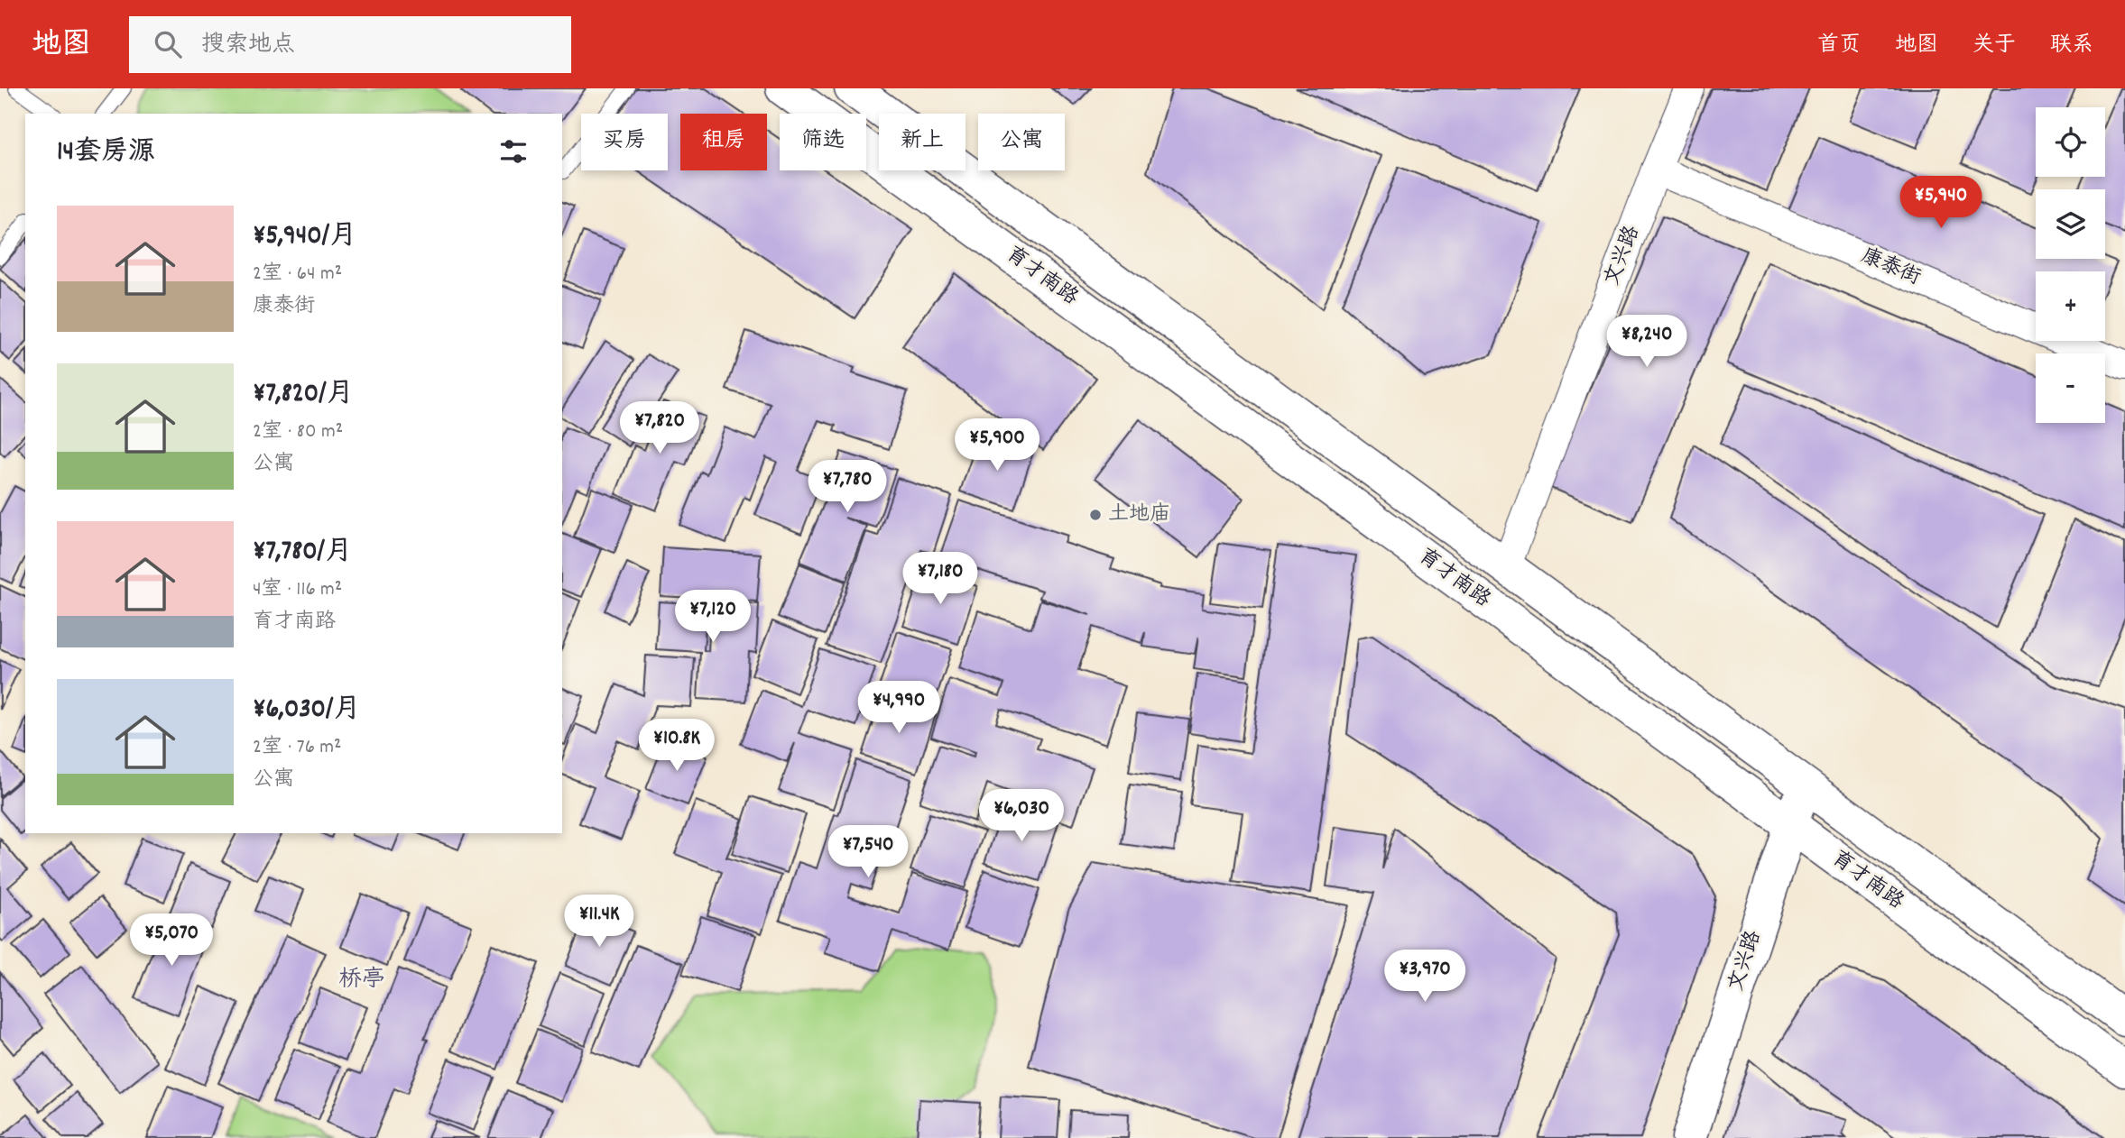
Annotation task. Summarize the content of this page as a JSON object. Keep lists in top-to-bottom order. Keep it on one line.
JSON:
{"streets":{"street":["文兴路","康泰街","育才南路"]},"crossings":[["文兴路","康泰街"],["文兴路","育才南路"]],"districts":["桥亭"],"places":["土地庙"],"page":{"header":"地图","search":"搜索地点","nav":["首页","地图","关于","联系"],"map_buttons":["+","−"],"chip":["买房","租房","筛选","新上","公寓"],"heading":"14套房源","price":["¥5,940","¥8,240","¥7,820","¥5,900","¥7,780","¥7,180","¥7,120","¥4,990","¥10.8K","¥6,030","¥7,540","¥11.4K","¥5,070","¥3,970"],"list":[{"name":"¥5,940/月","note":"2室 · 64 m² · 康泰街"},{"name":"¥7,820/月","note":"2室 · 80 m² · 公寓"},{"name":"¥7,780/月","note":"4室 · 116 m² · 育才南路"},{"name":"¥6,030/月","note":"2室 · 76 m² · 公寓"}]}}
